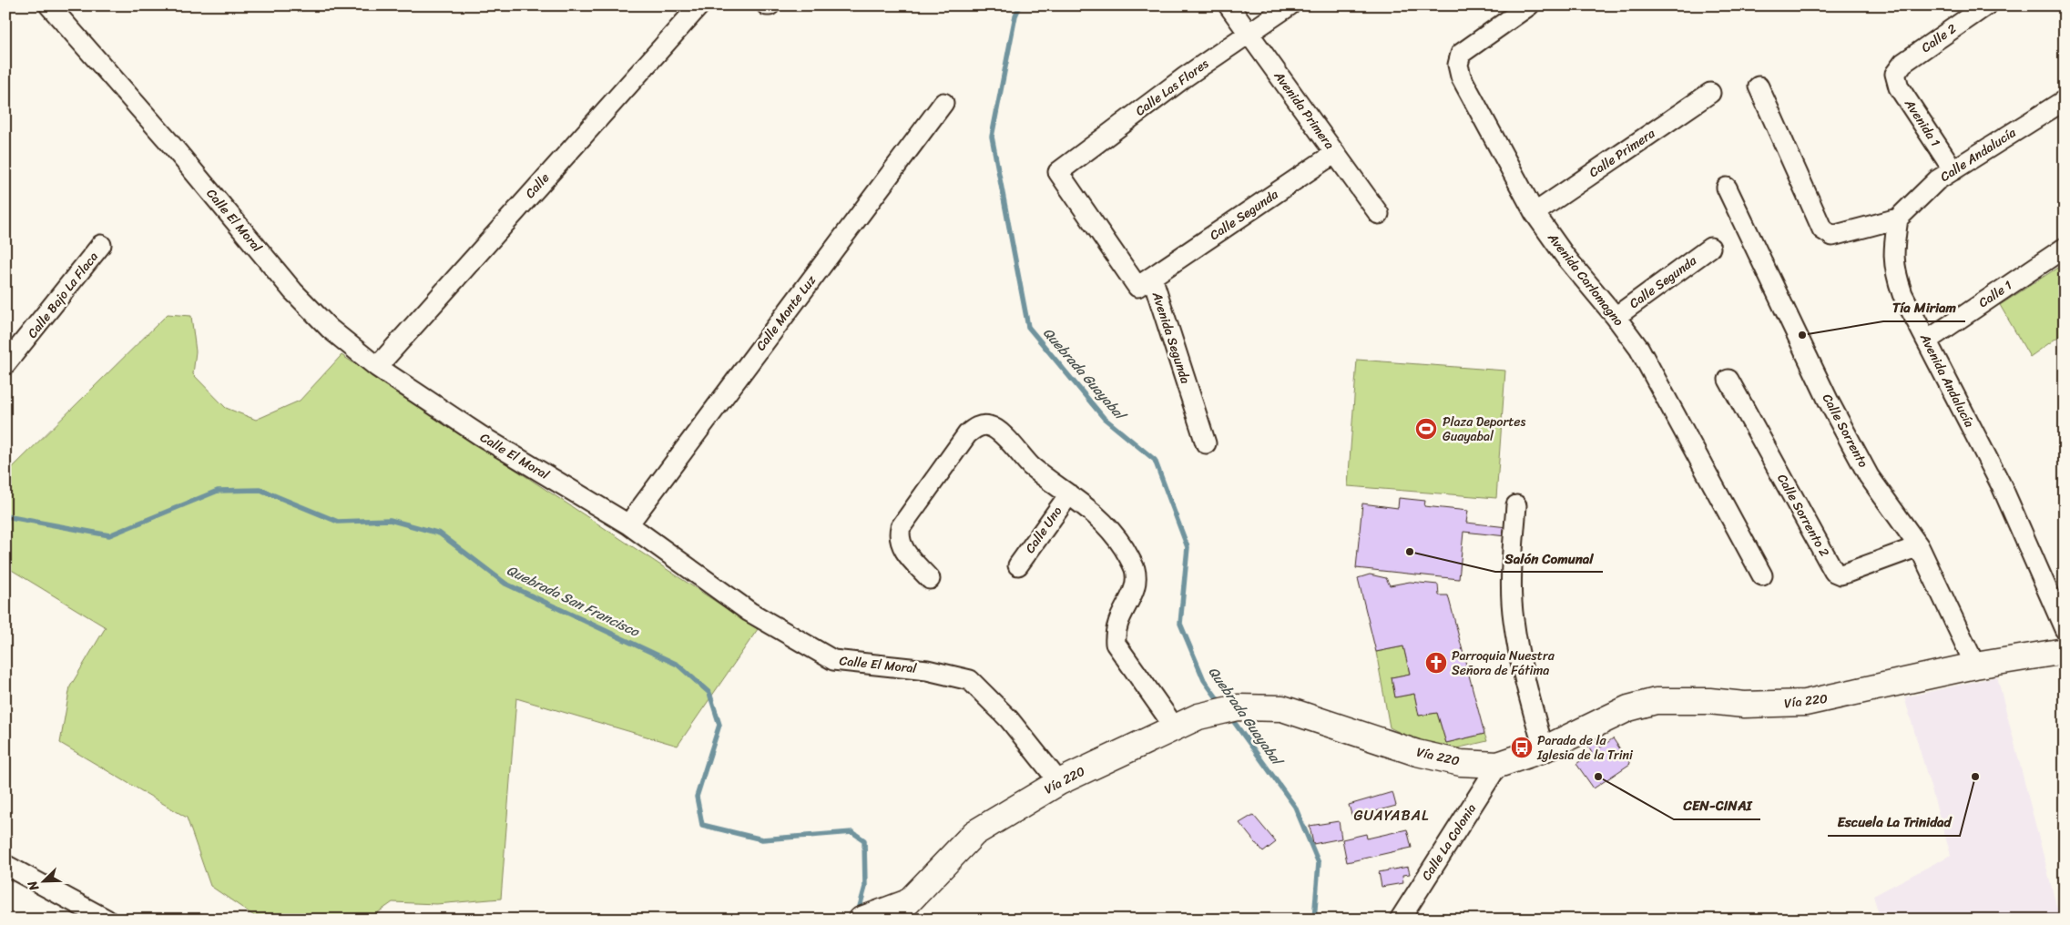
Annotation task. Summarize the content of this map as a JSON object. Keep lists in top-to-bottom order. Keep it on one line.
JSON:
{"streets":{"main road":["Vía 220"],"street":["Calle 2","Calle Las Flores","Avenida Primera","Avenida 1","Calle Primera","Calle Andalucía","Calle","Calle Segunda","Calle El Moral","Avenida Carlomagno","Calle 1","Calle Bajo La Flaca","Calle Monte Luz","Avenida Segunda","Avenida Andalucía","Calle Sorrento","Calle Sorrento 2","Calle Uno","Calle La Colonia"]},"crossings":[["Calle 2","Avenida 1"],["Calle Las Flores","Avenida Primera"],["Calle Las Flores","Avenida Segunda"],["Avenida Primera","Calle Segunda"],["Avenida 1","Calle Andalucía"],["Calle Primera","Avenida Carlomagno"],["Calle Andalucía","Avenida Andalucía"],["Calle","Calle El Moral"],["Calle Segunda","Avenida Carlomagno"],["Calle Segunda","Avenida Segunda"],["Calle El Moral","Calle Monte Luz"],["Calle El Moral","Vía 220"],["Calle 1","Avenida Andalucía"],["Calle Sorrento","Calle Sorrento 2"],["Calle Sorrento","Vía 220"],["Vía 220","Calle La Colonia"]],"districts":["GUAYABAL"],"water":["Quebrada Guayabal","Quebrada San Francisco"],"places":{"other":["Tía Miriam","Salón Comunal","CEN-CINAI","Escuela La Trinidad"],"sports":["Plaza Deportes Guayabal"],"church":["Parroquia Nuestra Señora de Fátima"],"bus stop":["Parada de la Iglesia de la Trini"]},"north":"bottom left"}
